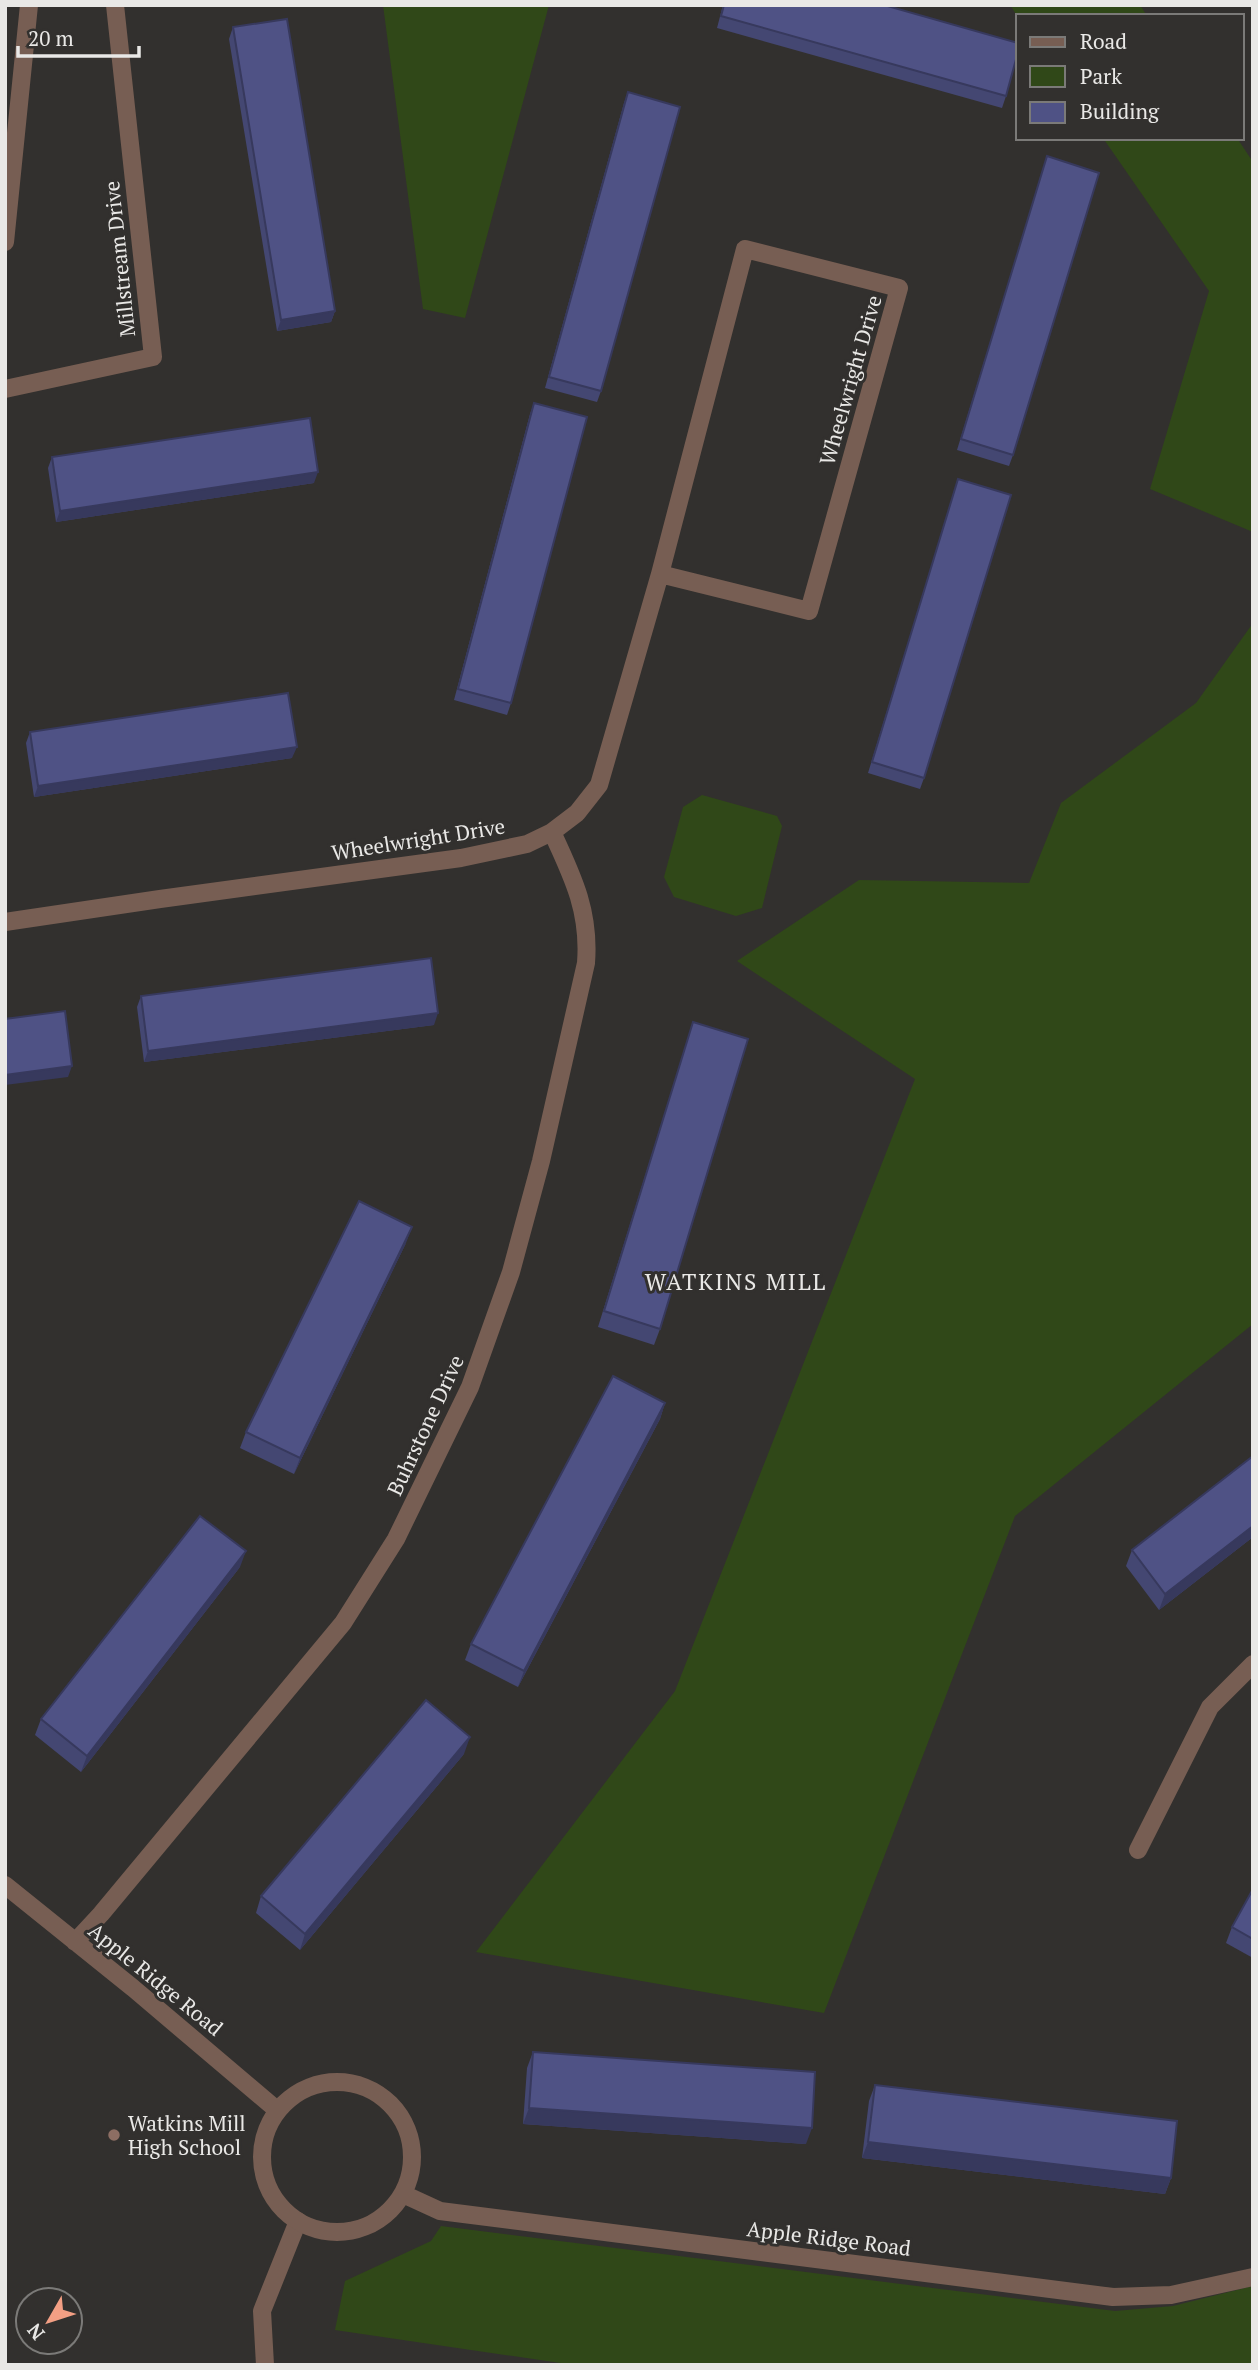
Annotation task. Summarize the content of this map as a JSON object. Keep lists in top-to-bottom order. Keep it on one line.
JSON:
{"streets":{"street":["Millstream Drive","Wheelwright Drive","Buhrstone Drive","Apple Ridge Road"]},"crossings":[["Wheelwright Drive","Buhrstone Drive"],["Buhrstone Drive","Apple Ridge Road"]],"districts":["WATKINS MILL"],"places":["Watkins Mill High School"],"legend":["Road","Park","Building"],"scale_bar":"20 m","north":"bottom left"}
